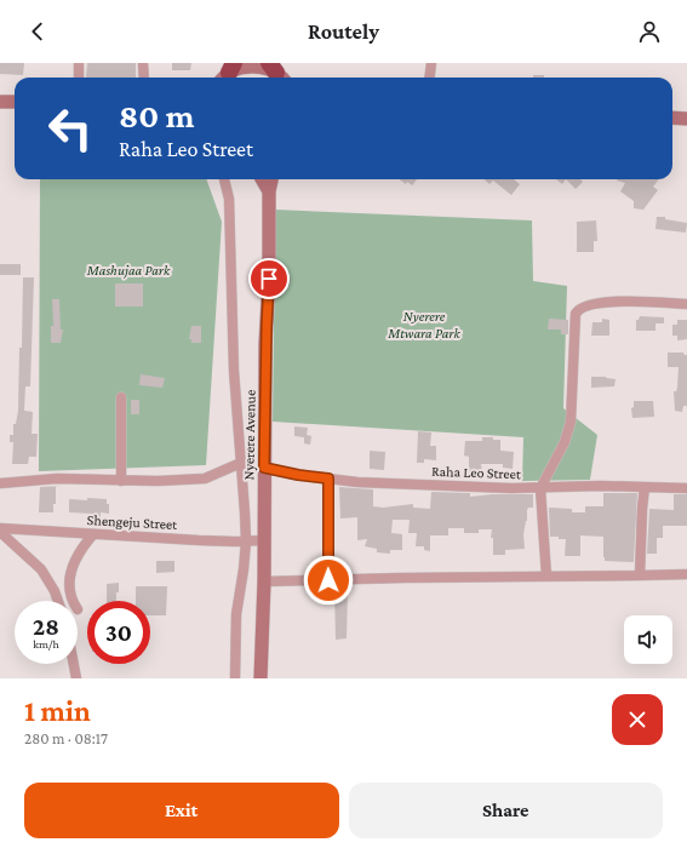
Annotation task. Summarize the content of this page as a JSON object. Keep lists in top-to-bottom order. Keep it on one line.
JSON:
{"streets":{"street":["Nyerere Avenue","Raha Leo Street","Shengeju Street"]},"crossings":[["Nyerere Avenue","Raha Leo Street"],["Nyerere Avenue","Shengeju Street"]],"parks":["Mashujaa Park","Nyerere Mtwara Park"],"page":{"header":"Routely","turn":["80 m","Raha Leo Street"],"speed":"28 km/h","limit":"30","heading":["1 min","280 m · 08:17"],"buttons":["Exit","Share"]}}
